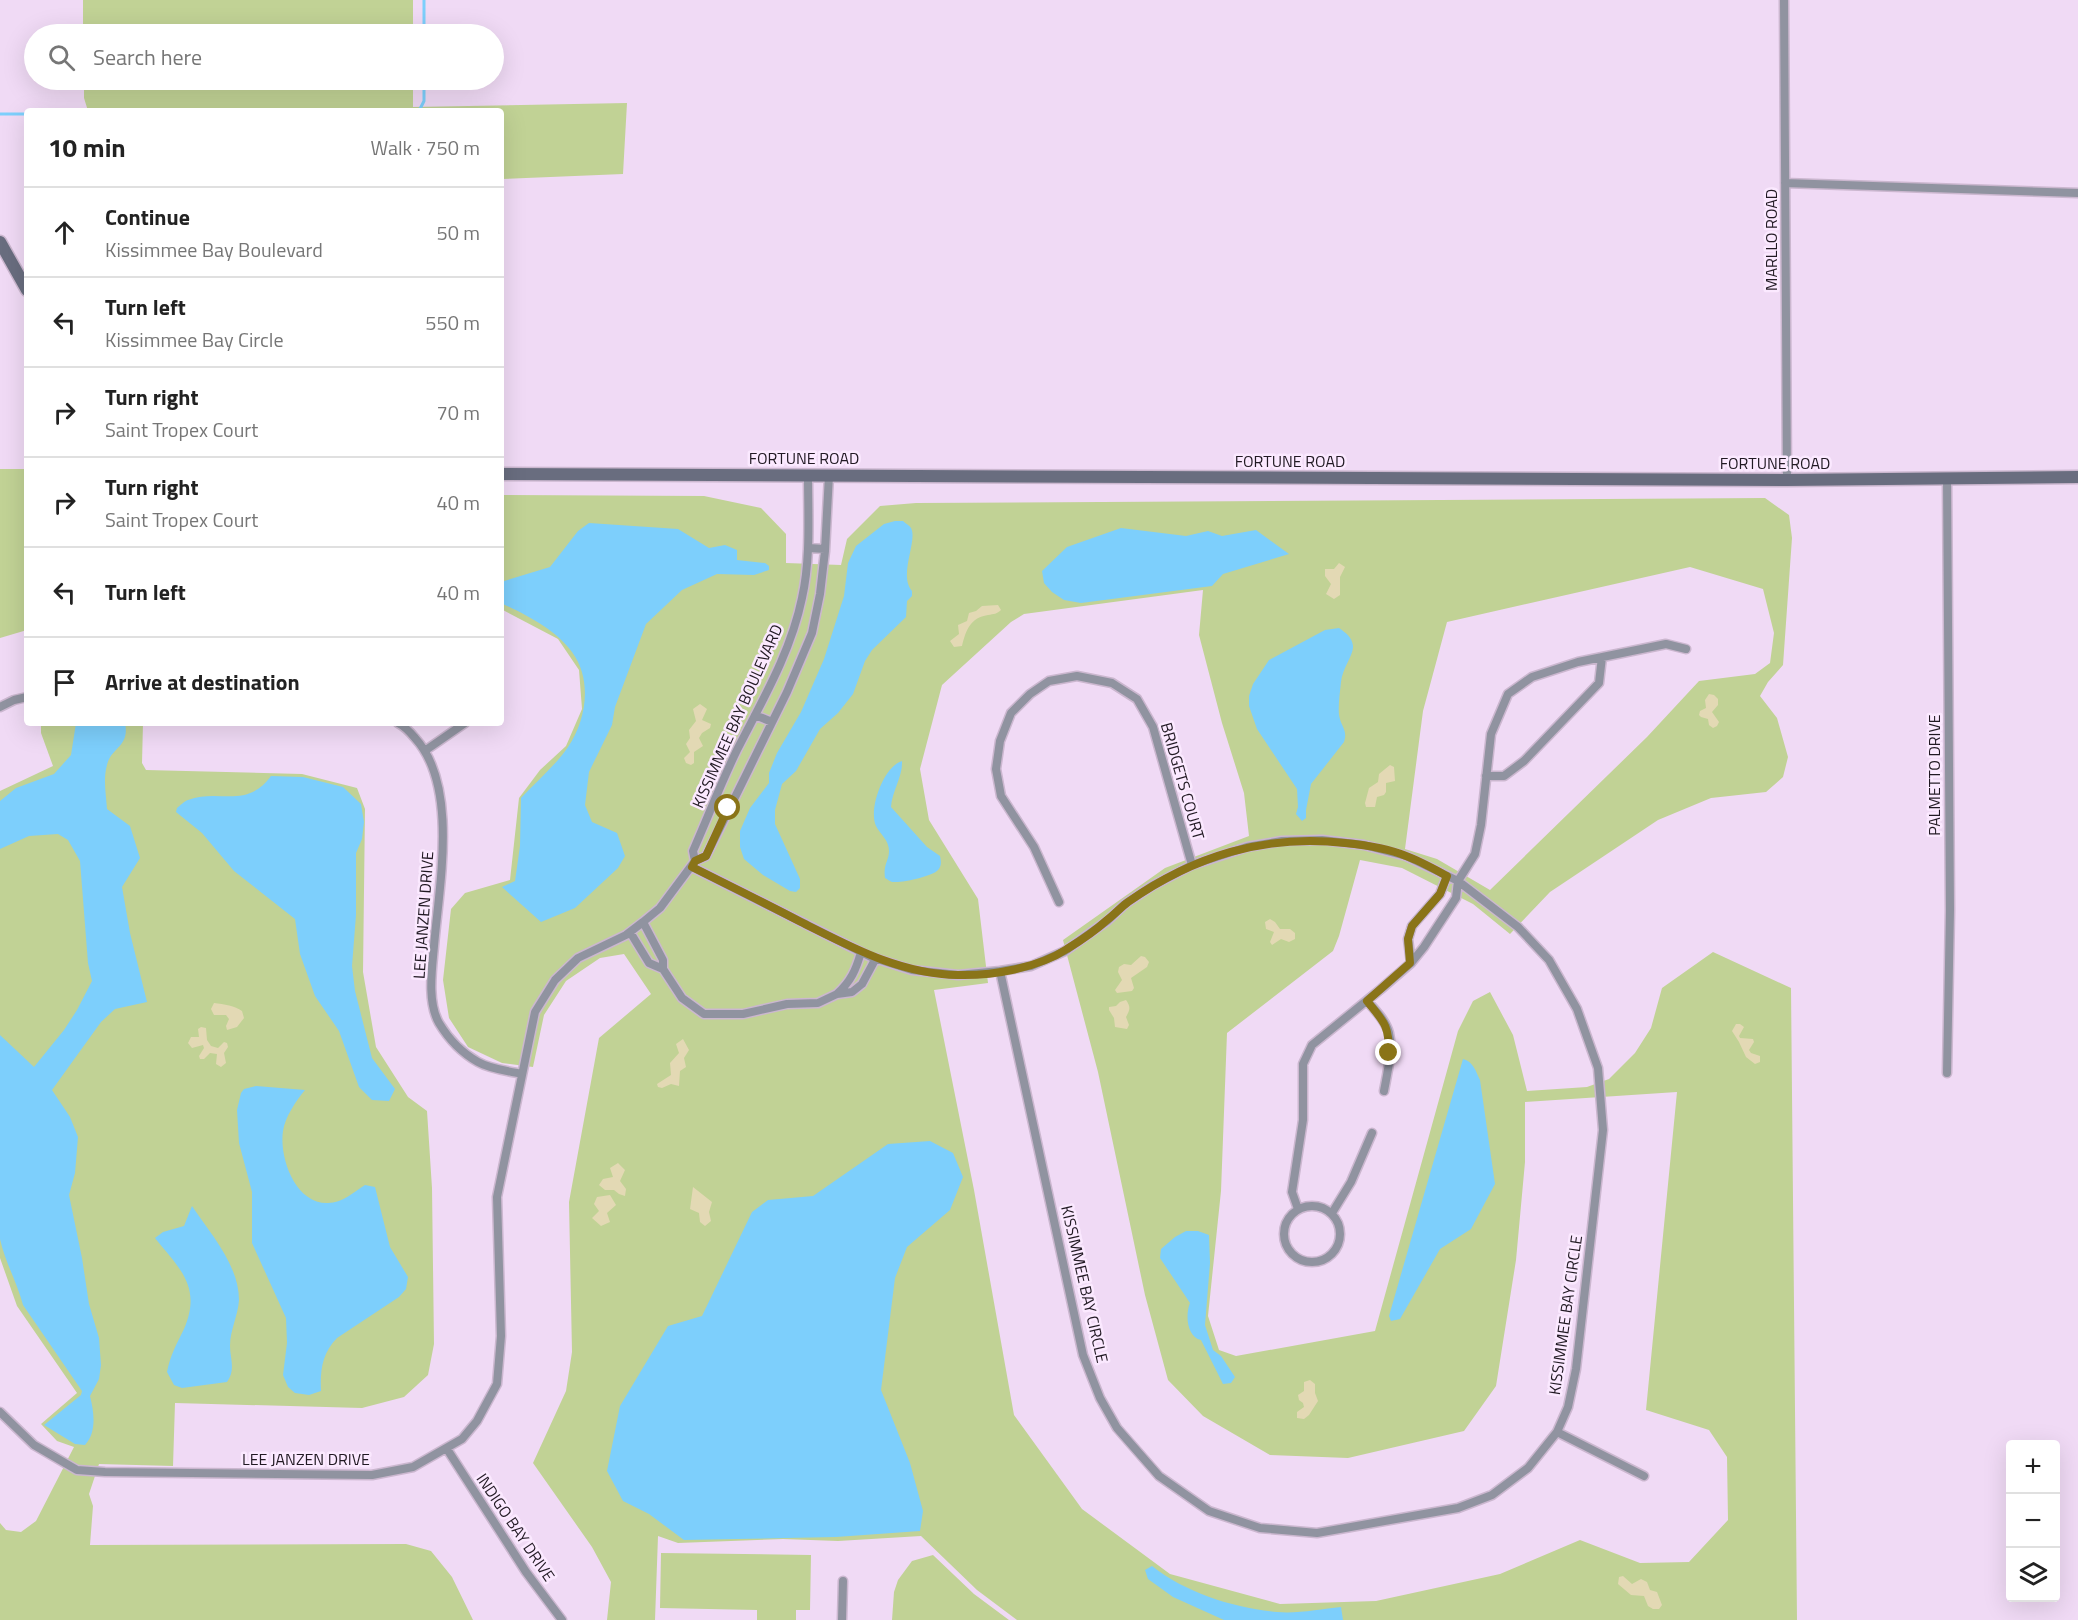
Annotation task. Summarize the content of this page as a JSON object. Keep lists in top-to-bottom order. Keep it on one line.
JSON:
{"streets":{"street":["MARLLO ROAD","FORTUNE ROAD","KISSIMMEE BAY BOULEVARD","PALMETTO DRIVE","BRIDGETS COURT","LEE JANZEN DRIVE","KISSIMMEE BAY CIRCLE","INDIGO BAY DRIVE"]},"crossings":[["MARLLO ROAD","FORTUNE ROAD"],["FORTUNE ROAD","KISSIMMEE BAY BOULEVARD"],["FORTUNE ROAD","PALMETTO DRIVE"],["KISSIMMEE BAY BOULEVARD","LEE JANZEN DRIVE"],["KISSIMMEE BAY BOULEVARD","KISSIMMEE BAY CIRCLE"],["BRIDGETS COURT","KISSIMMEE BAY CIRCLE"],["LEE JANZEN DRIVE","KISSIMMEE BAY CIRCLE"],["LEE JANZEN DRIVE","INDIGO BAY DRIVE"]],"page":{"search":"Search here","heading":["10 min","Walk · 750 m"],"list":[["Continue","Kissimmee Bay Boulevard","50 m"],["Turn left","Kissimmee Bay Circle","550 m"],["Turn right","Saint Tropex Court","70 m"],["Turn right","Saint Tropex Court","40 m"],["Turn left","40 m"],"Arrive at destination"],"map_buttons":["+","−"]}}
